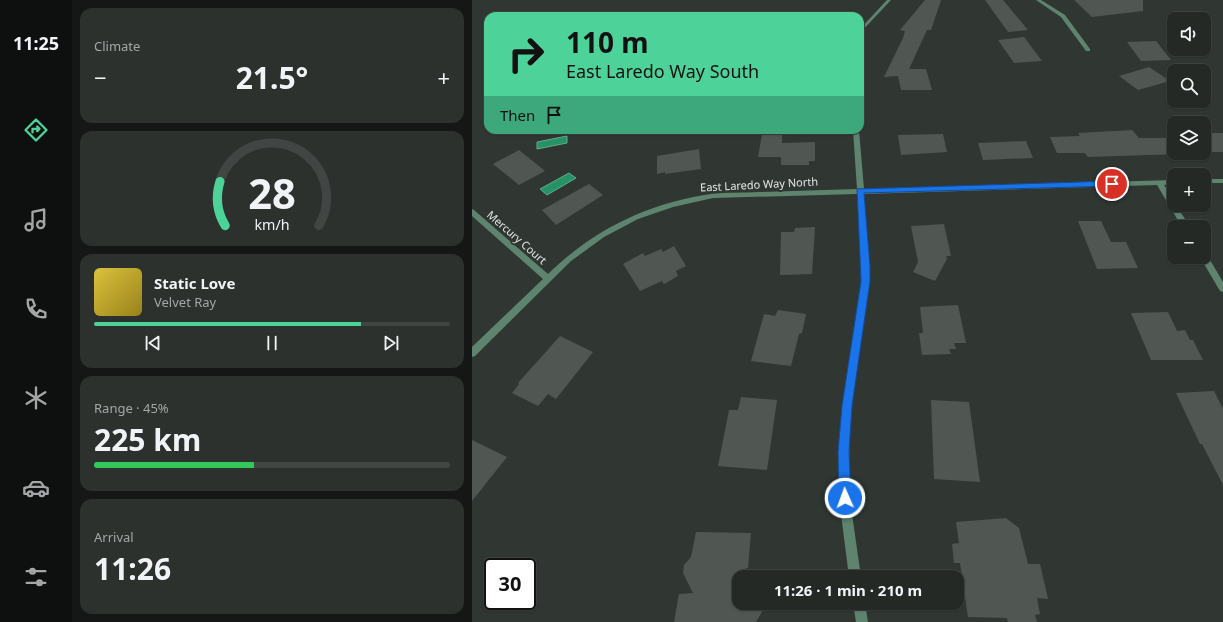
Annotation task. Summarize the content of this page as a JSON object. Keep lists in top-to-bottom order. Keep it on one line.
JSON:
{"streets":{"street":["East Laredo Way North","Mercury Court"]},"crossings":[["East Laredo Way North","Mercury Court"]],"page":{"tabs":"11:25","tile":["Climate",["Range · 45%","225 km"],["Arrival","11:26"]],"map_buttons":["+","−"],"turn":["110 m","East Laredo Way South"],"heat":["−","21.5°","+"],"then":"Then","song":["Static Love","Velvet Ray"],"limit":"30","trip":"11:26 · 1 min · 210 m","gauge":["28","km/h"]}}
